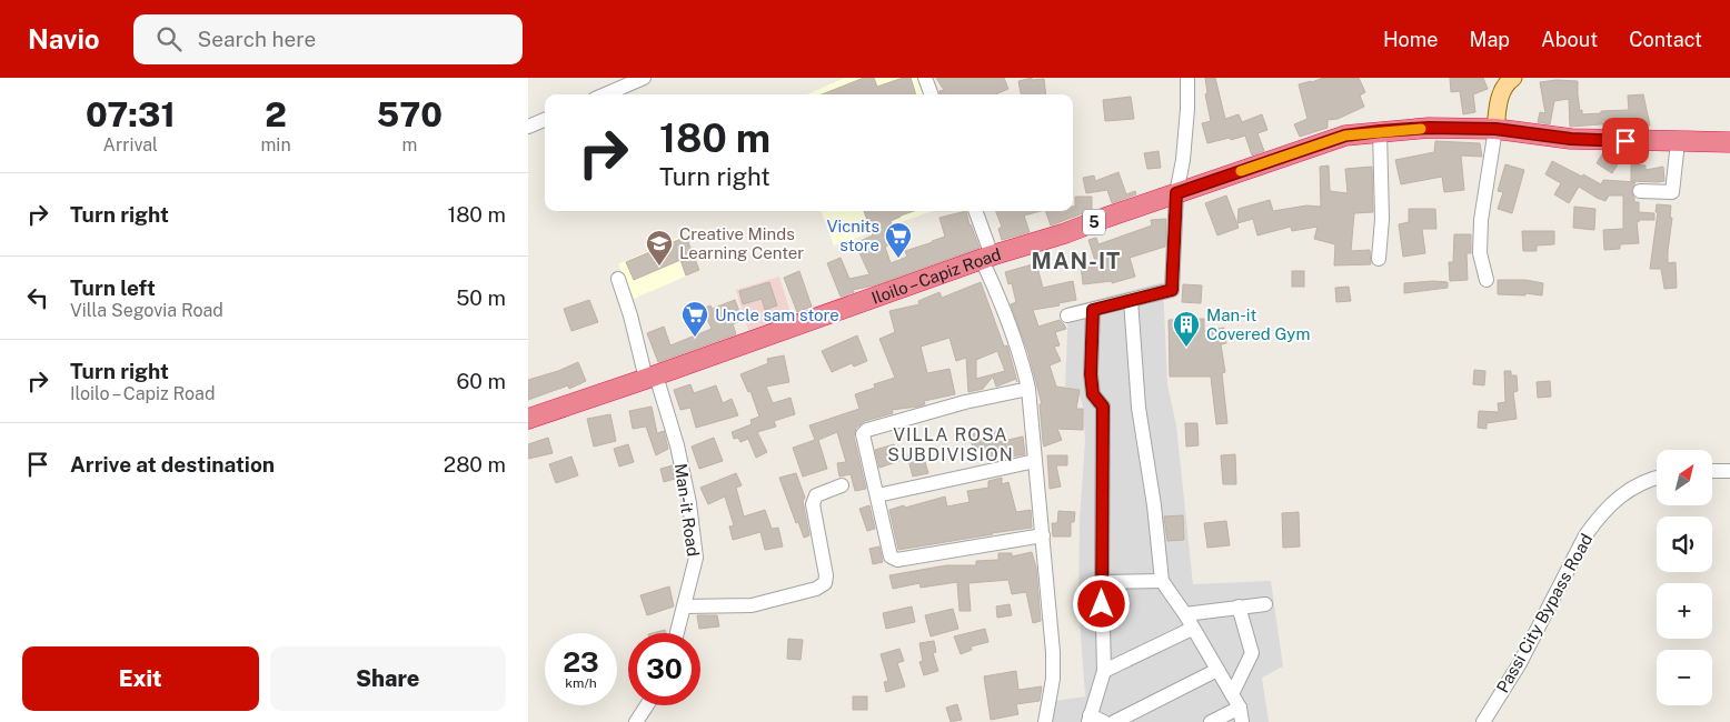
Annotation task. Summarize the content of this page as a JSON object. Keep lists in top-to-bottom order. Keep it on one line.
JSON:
{"streets":{"highway":["5","Iloilo – Capiz Road"],"street":["Man-it Road","Passi City Bypass Road"]},"crossings":[["5","Iloilo – Capiz Road"],["Iloilo – Capiz Road","Man-it Road"]],"districts":["MAN-IT","VILLA ROSA SUBDIVISION"],"places":{"supermarket":["Vicnits store","Uncle sam store"],"school or university":["Creative Minds Learning Center"],"building":["Man-it Covered Gym"]},"north":"top right","page":{"header":"Navio","search":"Search here","nav":["Home","Map","About","Contact"],"eta":["07:31","Arrival","2","min","570","m"],"turn":["180 m","Turn right"],"list":[{"name":"Turn right","value":"180 m"},{"name":"Turn left","note":"Villa Segovia Road","value":"50 m"},{"name":"Turn right","note":"Iloilo – Capiz Road","value":"60 m"},{"name":"Arrive at destination","value":"280 m"}],"map_buttons":["+","−"],"speed":"23 km/h","limit":"30","buttons":["Exit","Share"]}}
